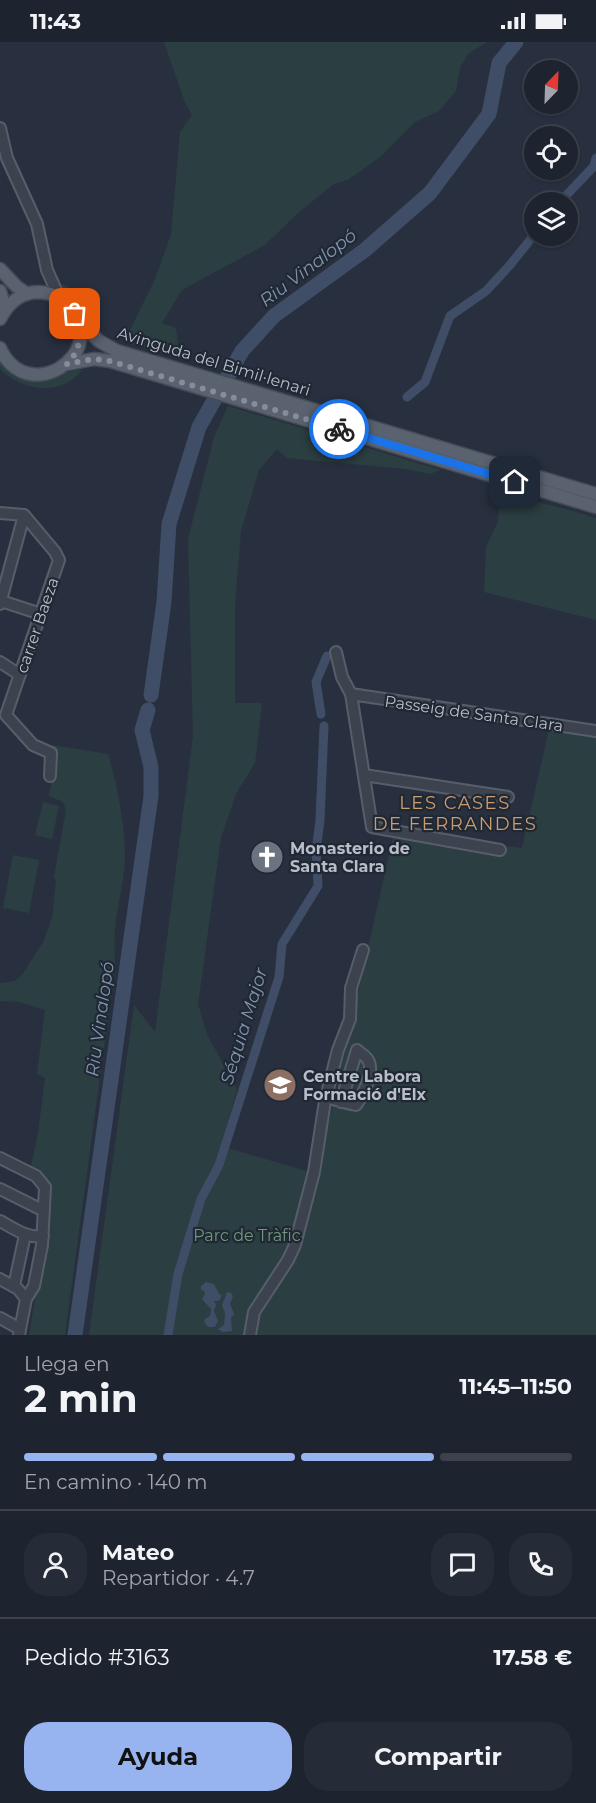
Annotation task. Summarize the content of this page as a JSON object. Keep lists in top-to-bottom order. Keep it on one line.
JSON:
{"streets":{"main road":["Avinguda del Bimil·lenari"],"street":["carrer Baeza","Passeig de Santa Clara"]},"districts":["LES CASES DE FERRANDES"],"water":["Riu Vinalopó","Séquia Major"],"parks":["Parc de Tràfic"],"places":{"church":["Monasterio de Santa Clara"],"school or university":["Centre Labora Formació d'Elx"]},"north":"top right","page":{"status":"11:43","heading":["2 min","Llega en","11:45–11:50"],"panel":["Mateo","Repartidor · 4.7","Pedido #3163","17.58 €"],"bar":"En camino · 140 m","buttons":["Ayuda","Compartir"]}}
